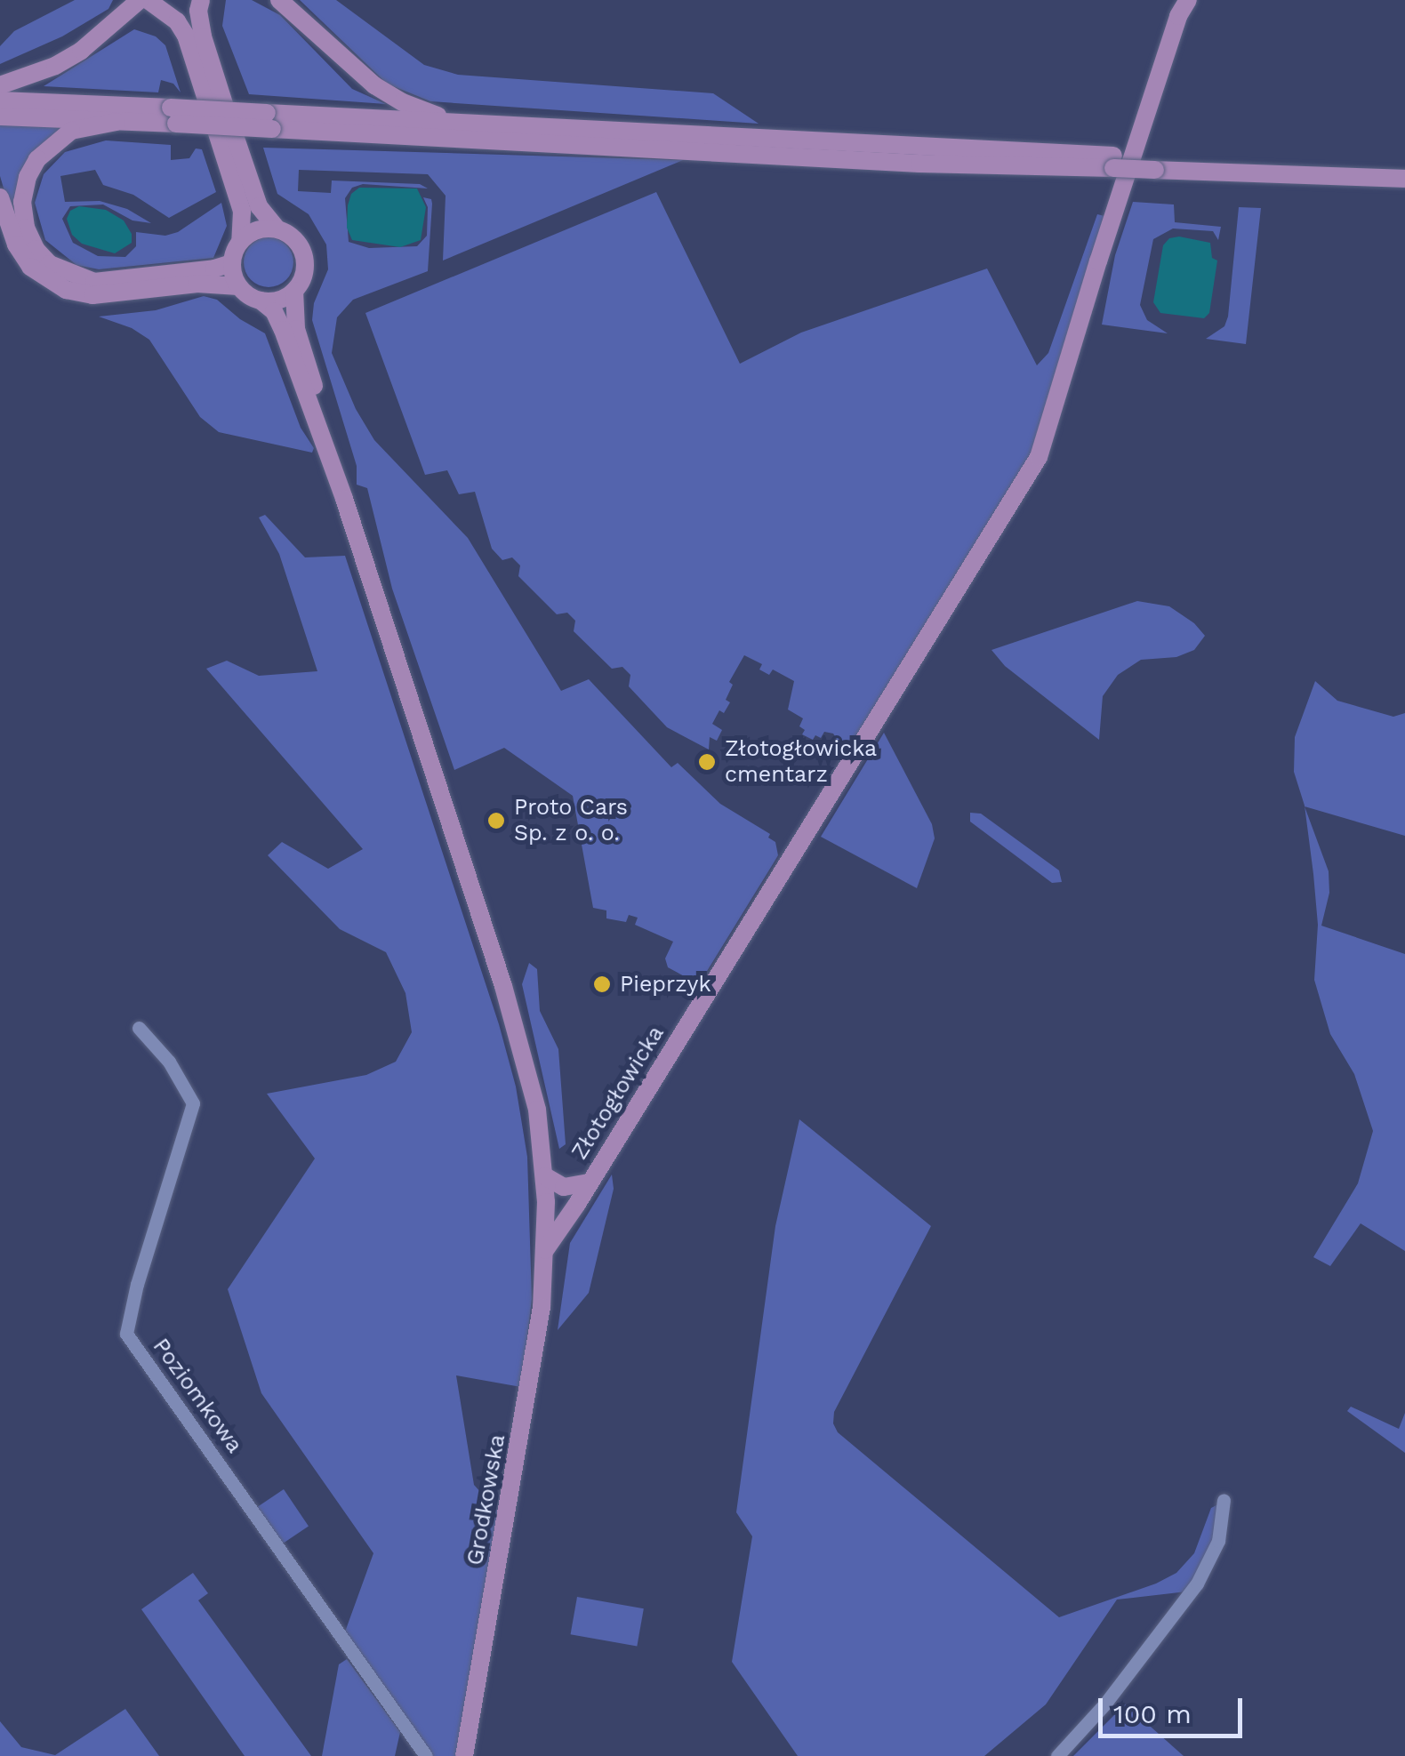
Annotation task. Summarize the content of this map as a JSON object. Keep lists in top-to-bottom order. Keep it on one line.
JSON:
{"streets":{"main road":["Złotogłowicka","Grodkowska"],"street":["Poziomkowa"]},"crossings":[["Złotogłowicka","Grodkowska"]],"places":["Złotogłowicka cmentarz","Proto Cars Sp. z o. o.","Pieprzyk"],"scale_bar":"100 m"}
